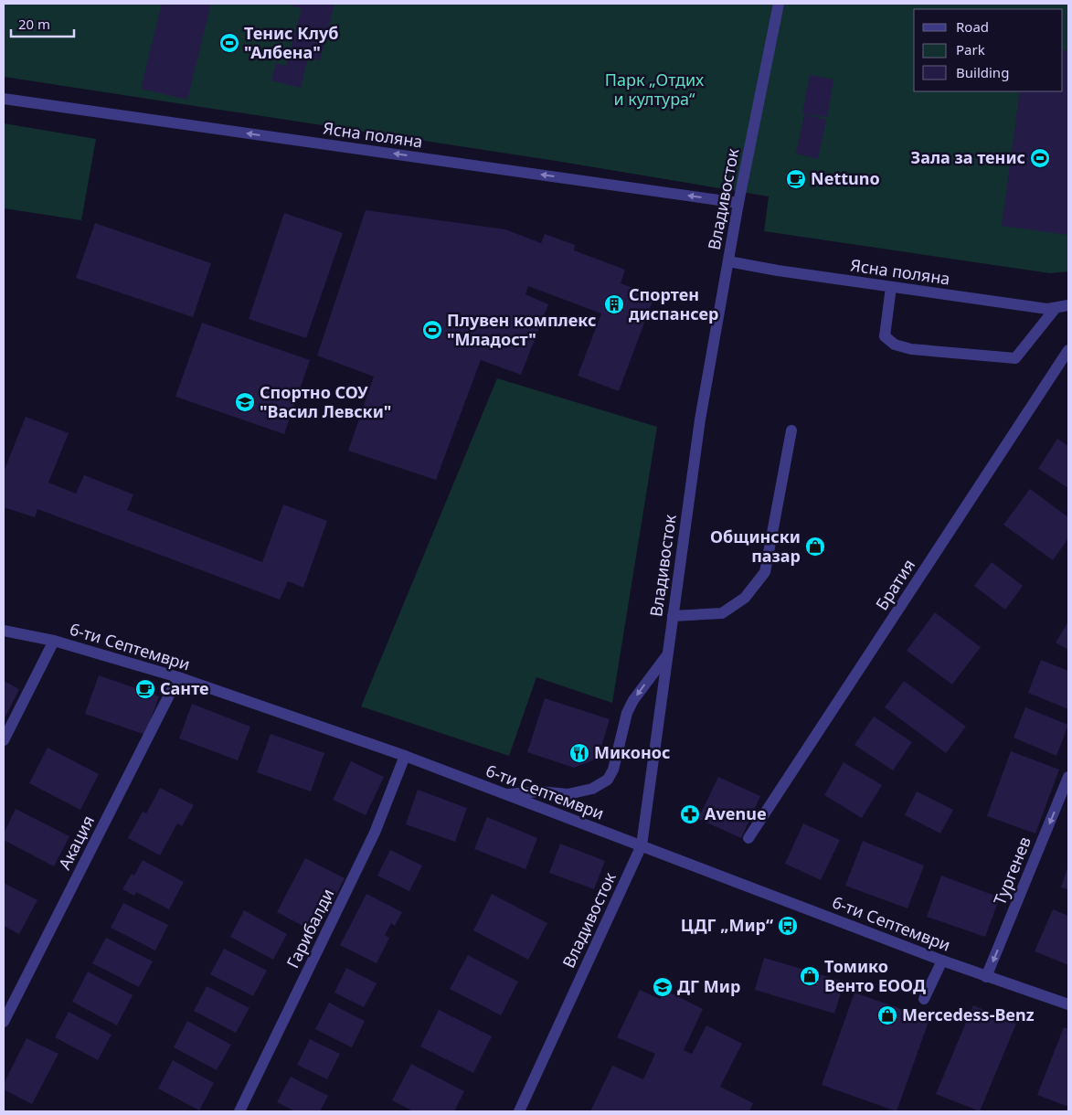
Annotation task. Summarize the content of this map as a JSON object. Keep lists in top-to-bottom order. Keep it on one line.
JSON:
{"streets":{"street":["Ясна поляна","Владивосток","Братия","6-ти Септември","Акация","Тургенев","Гарибалди"]},"crossings":[["Ясна поляна","Владивосток"],["Владивосток","6-ти Септември"],["6-ти Септември","Акация"],["6-ти Септември","Тургенев"],["6-ти Септември","Гарибалди"]],"one_way":["Ясна поляна","Тургенев"],"parks":["Парк „Отдих и култура“"],"places":{"sports":["Тенис Клуб \"Албена\"","Зала за тенис","Плувен комплекс \"Младост\""],"cafe":["Nettuno","Санте"],"building":["Спортен диспансер"],"school or university":["Спортно СОУ \"Васил Левски\"","ДГ Мир"],"shop":["Общински пазар","Томико Венто ЕООД","Mercedess-Benz"],"restaurant":["Миконос"],"pharmacy":["Avenue"],"bus stop":["ЦДГ „Мир“"]},"legend":["Road","Park","Building"],"scale_bar":"20 m"}
